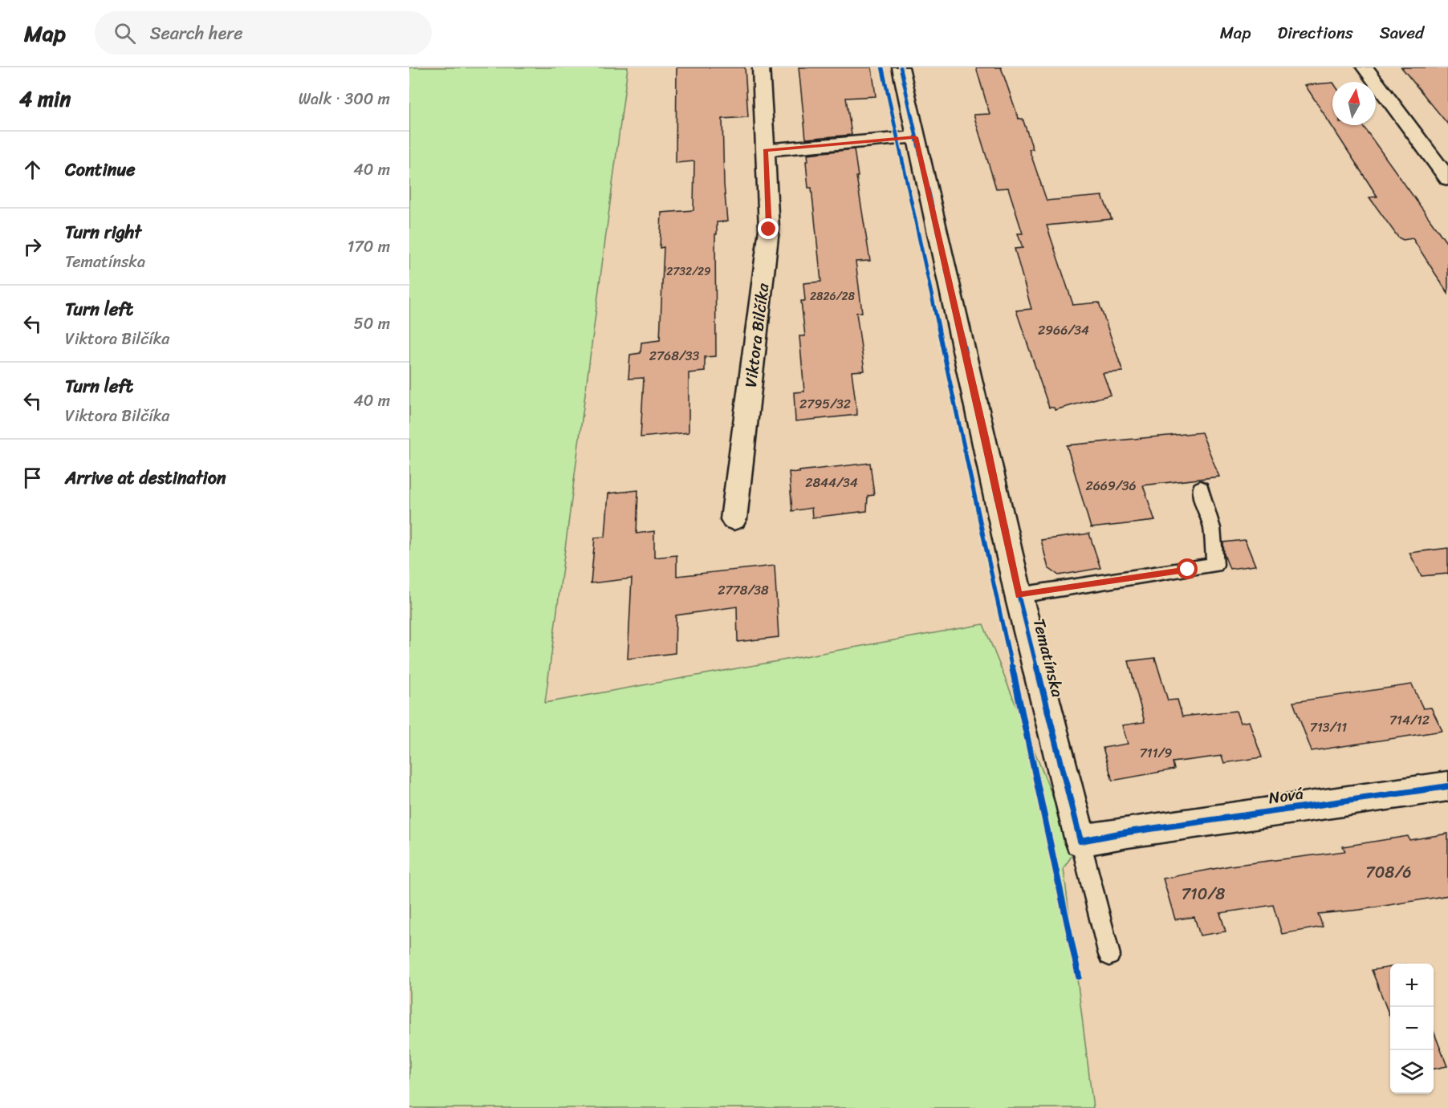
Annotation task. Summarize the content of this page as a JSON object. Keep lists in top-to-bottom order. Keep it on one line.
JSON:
{"streets":{"street":["Viktora Bilčíka","Tematínska","Nová"]},"crossings":[["Tematínska","Nová"]],"house_numbers":["2732/29","2826/28","2966/34","2768/33","2795/32","2844/34","2669/36","2778/38","714/12","713/11","711/9","708/6","710/8"],"north":"top","page":{"header":"Map","search":"Search here","nav":["Map","Directions","Saved"],"heading":["4 min","Walk · 300 m"],"list":[["Continue","40 m"],["Turn right","Tematínska","170 m"],["Turn left","Viktora Bilčíka","50 m"],["Turn left","Viktora Bilčíka","40 m"],"Arrive at destination"],"map_buttons":["+","−"]}}
